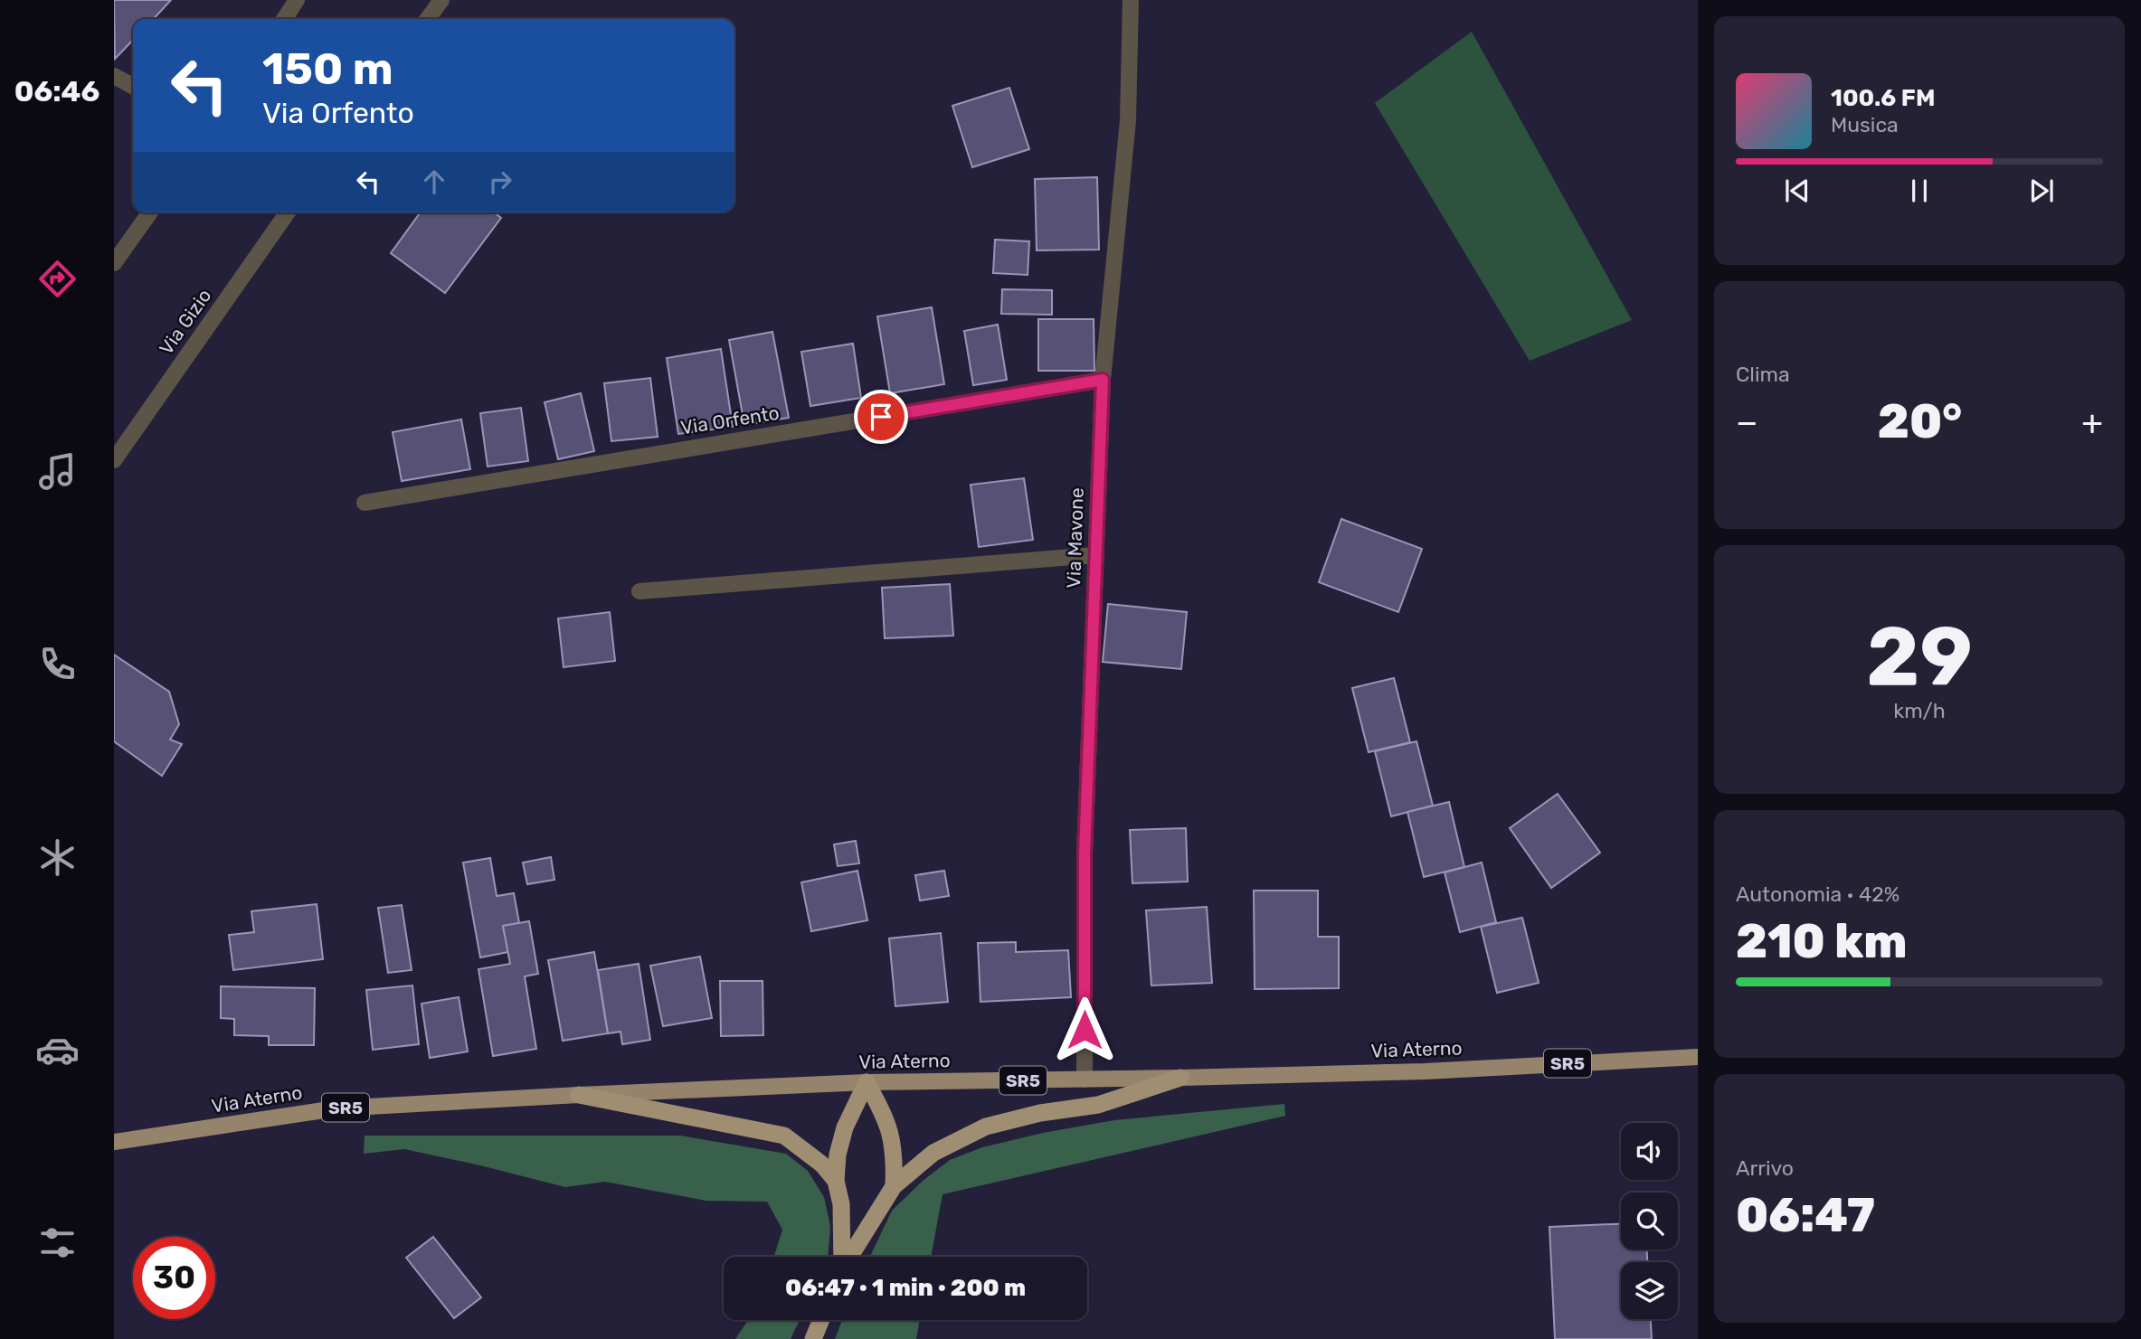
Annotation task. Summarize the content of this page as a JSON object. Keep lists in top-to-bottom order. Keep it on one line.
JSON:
{"streets":{"main road":["Via Aterno","SR5"],"street":["Via Gizio","Via Orfento","Via Mavone"]},"crossings":[["Via Orfento","Via Mavone"],["Via Mavone","Via Aterno"]],"page":{"tabs":"06:46","turn":["150 m","Via Orfento"],"song":["100.6 FM","Musica"],"tile":["Clima",["29","km/h"],["Autonomia · 42%","210 km"],["Arrivo","06:47"]],"heat":["−","20°","+"],"limit":"30","trip":"06:47 · 1 min · 200 m"}}
